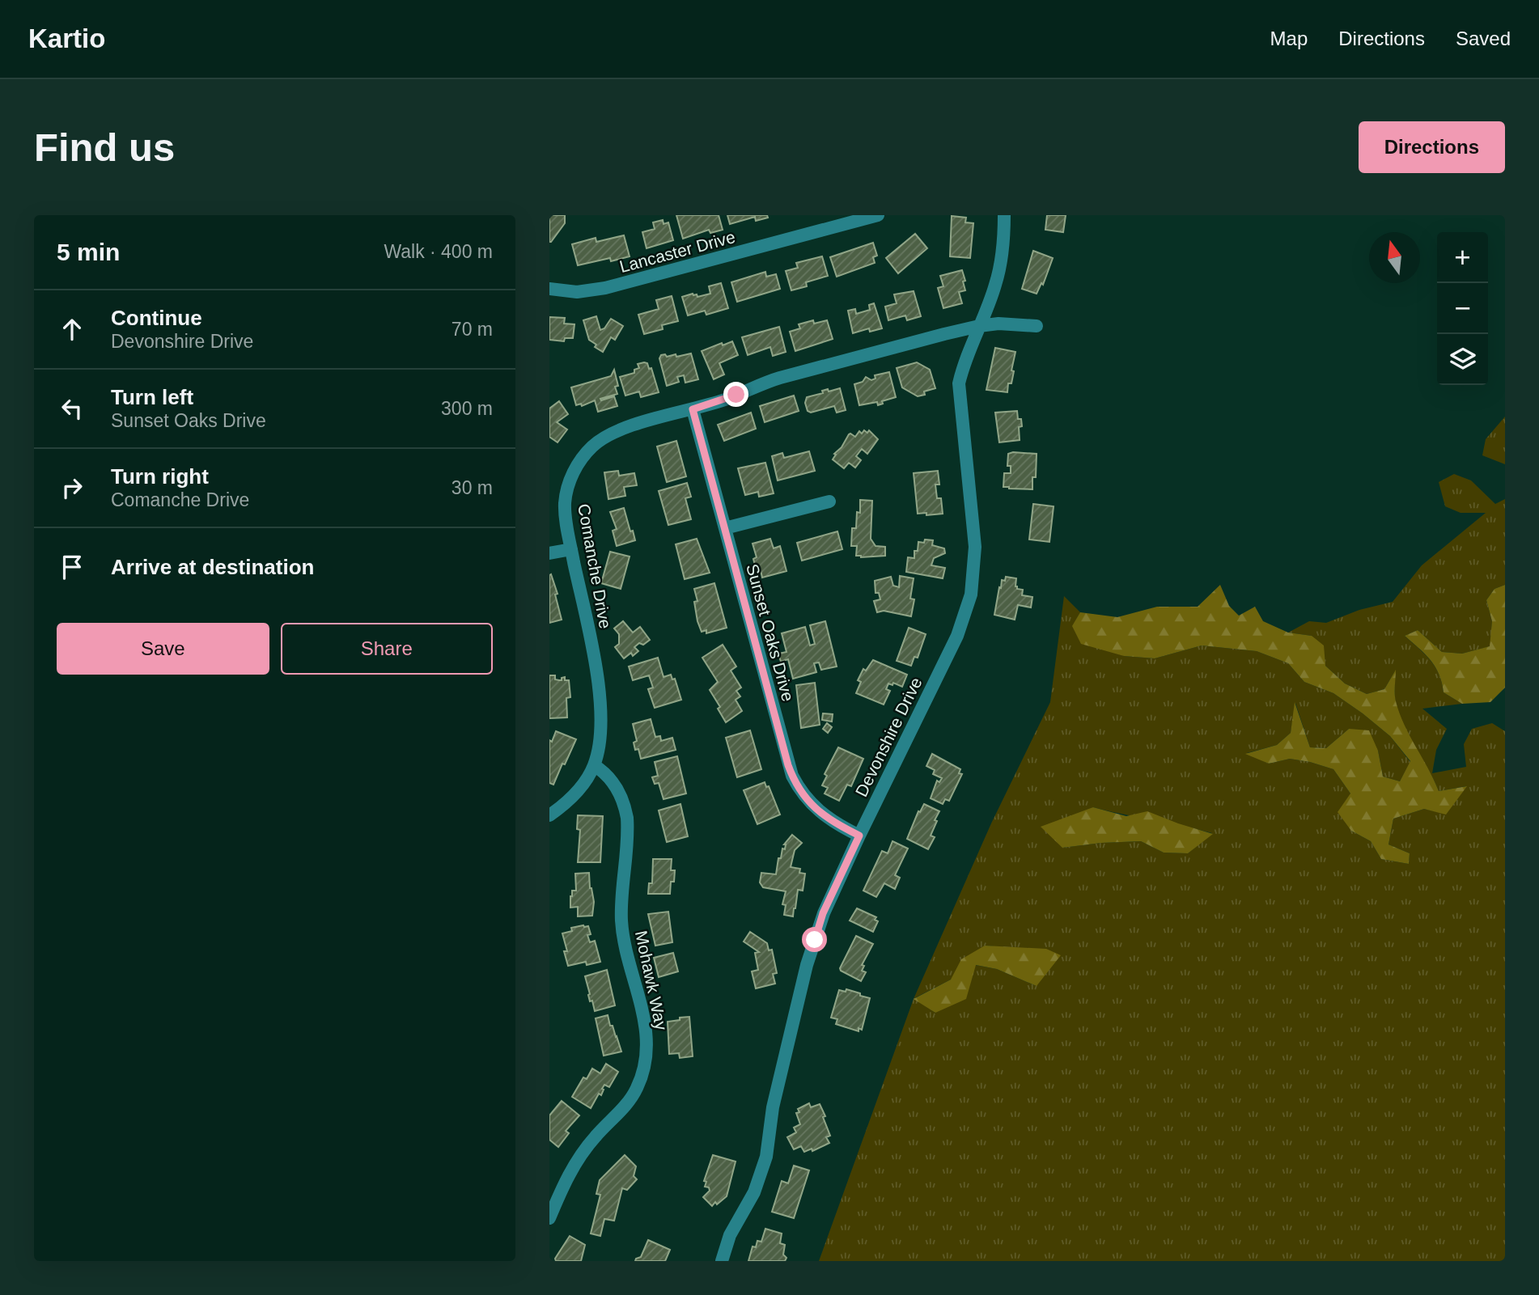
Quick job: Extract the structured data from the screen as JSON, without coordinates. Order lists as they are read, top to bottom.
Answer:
{
  "streets": {
    "street": [
      "Lancaster Drive",
      "Comanche Drive",
      "Sunset Oaks Drive",
      "Devonshire Drive",
      "Mohawk Way"
    ]
  },
  "crossings": [
    ["Comanche Drive", "Sunset Oaks Drive"],
    ["Comanche Drive", "Devonshire Drive"],
    ["Comanche Drive", "Mohawk Way"],
    ["Sunset Oaks Drive", "Devonshire Drive"]
  ],
  "north": "top",
  "page": {
    "header": "Kartio",
    "nav": ["Map", "Directions", "Saved"],
    "buttons": [
      "Directions",
      ["Save", "Share"]
    ],
    "title": "Find us",
    "heading": ["5 min", "Walk · 400 m"],
    "map_buttons": ["+", "−"],
    "list": [
      ["Continue", "Devonshire Drive", "70 m"],
      ["Turn left", "Sunset Oaks Drive", "300 m"],
      ["Turn right", "Comanche Drive", "30 m"],
      "Arrive at destination"
    ]
  }
}
